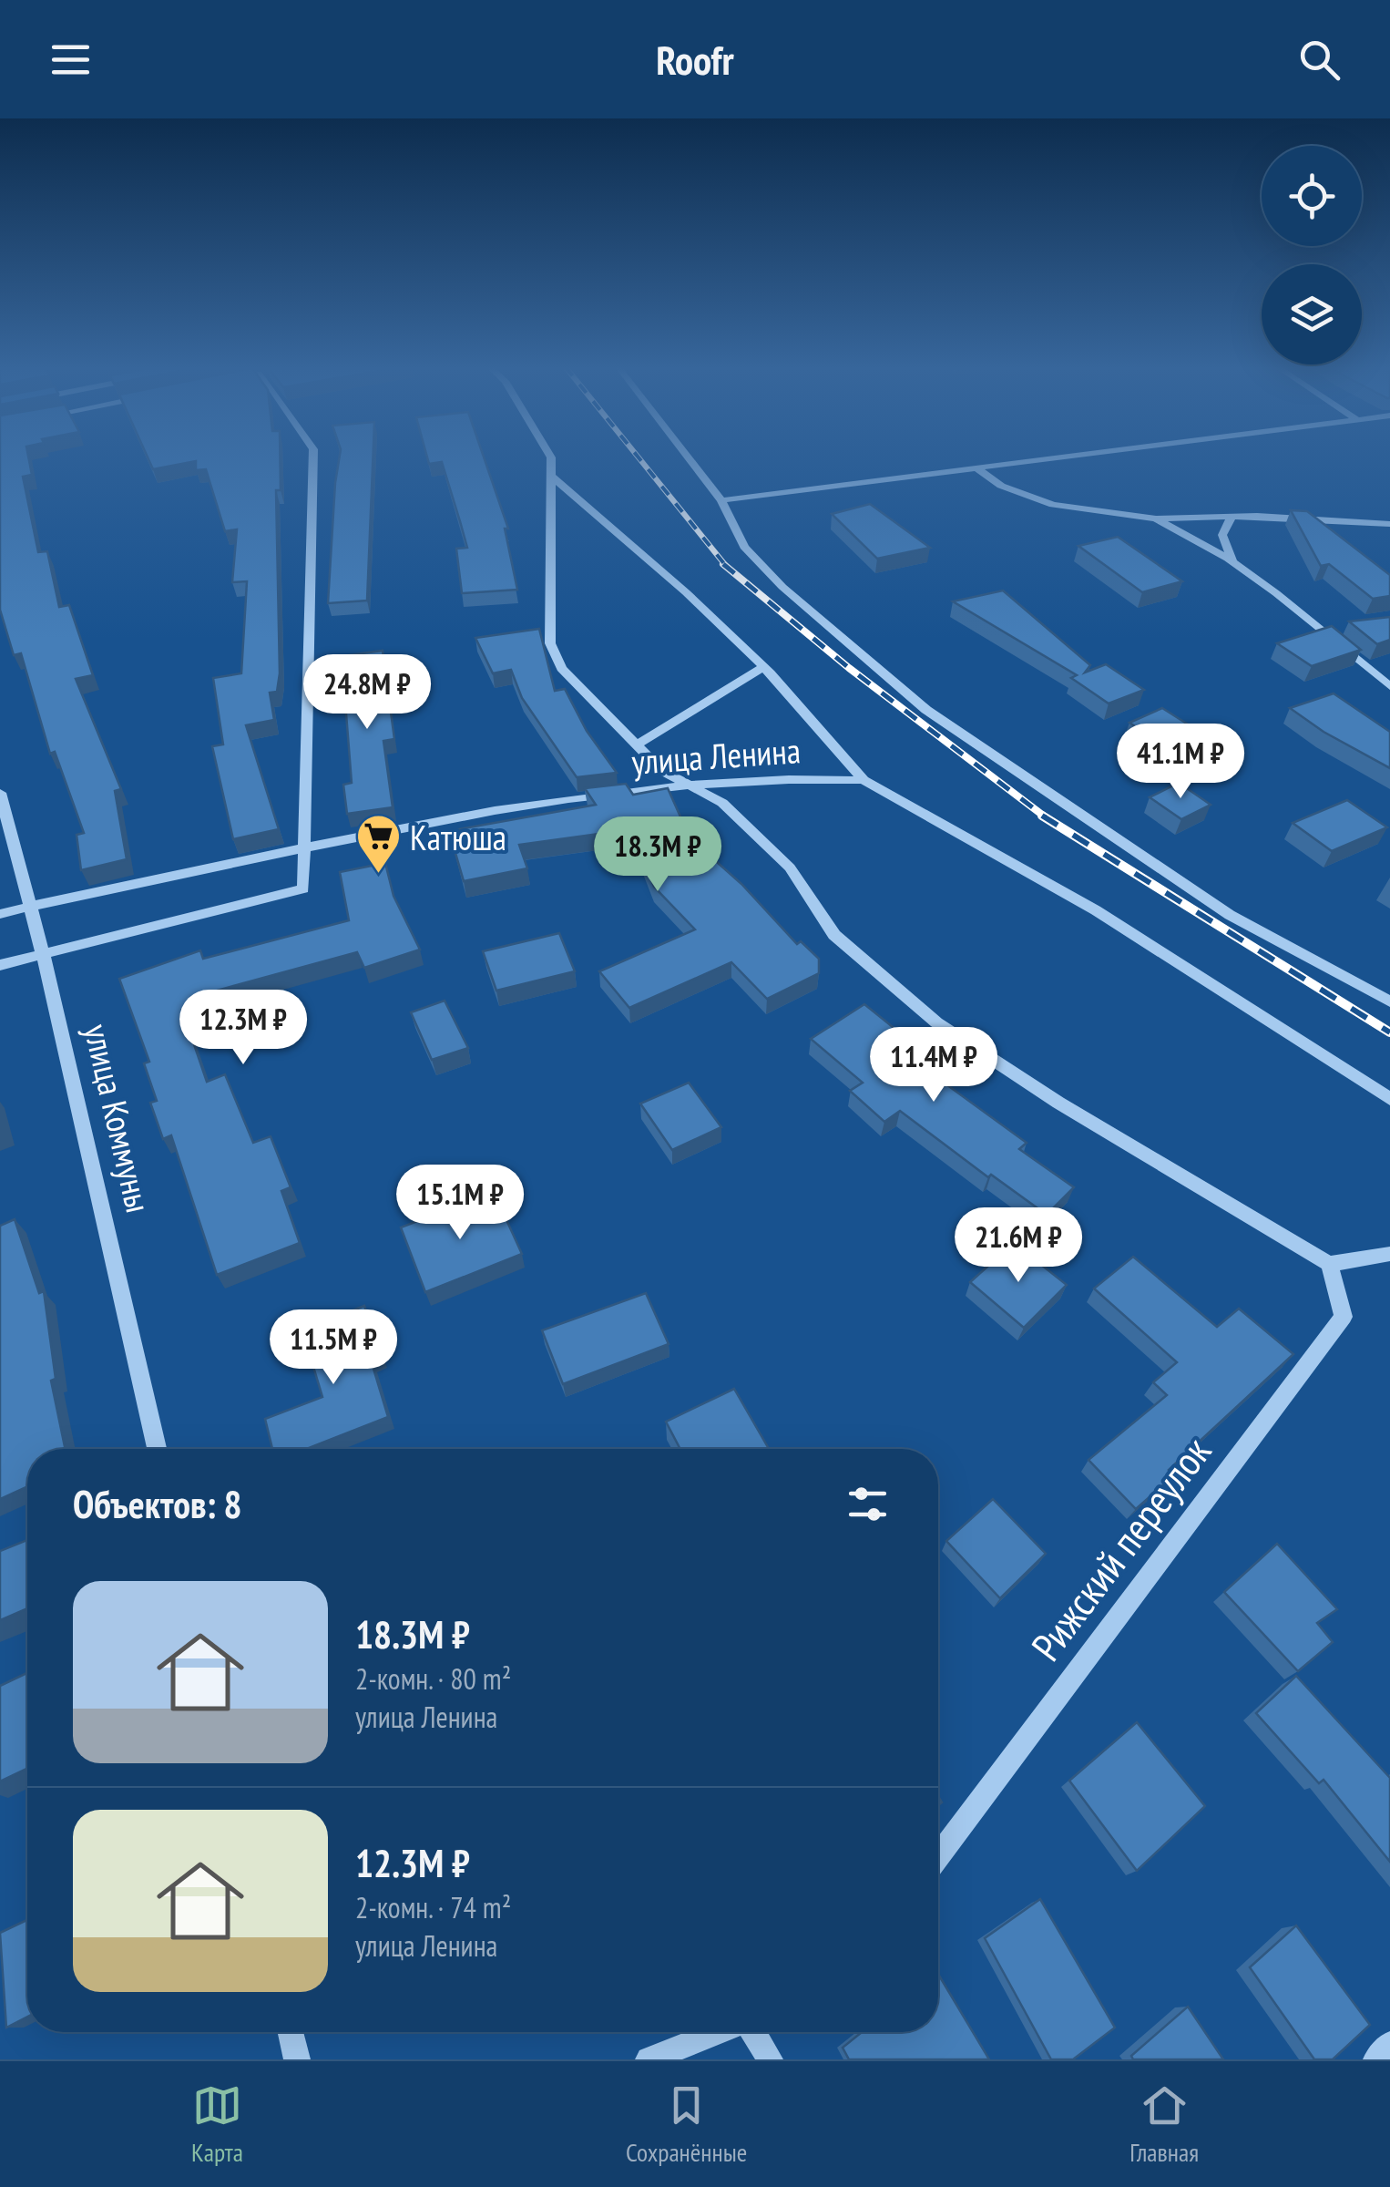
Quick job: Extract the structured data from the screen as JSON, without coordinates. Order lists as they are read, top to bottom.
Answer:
{
  "streets": {
    "street": ["улица Ленина", "улица Коммуны", "Рижский переулок"]
  },
  "crossings": [
    ["улица Ленина", "улица Коммуны"]
  ],
  "places": {
    "supermarket": ["Катюша"]
  },
  "page": {
    "header": "Roofr",
    "price": [
      "24.8M ₽",
      "41.1M ₽",
      "18.3M ₽",
      "12.3M ₽",
      "11.4M ₽",
      "15.1M ₽",
      "21.6M ₽",
      "11.5M ₽"
    ],
    "heading": "Объектов: 8",
    "list": [
      {
        "name": "18.3M ₽",
        "note": "2-комн. · 80 m² · улица Ленина"
      },
      {
        "name": "12.3M ₽",
        "note": "2-комн. · 74 m² · улица Ленина"
      }
    ],
    "tabs": ["Карта", "Сохранённые", "Главная"]
  }
}
